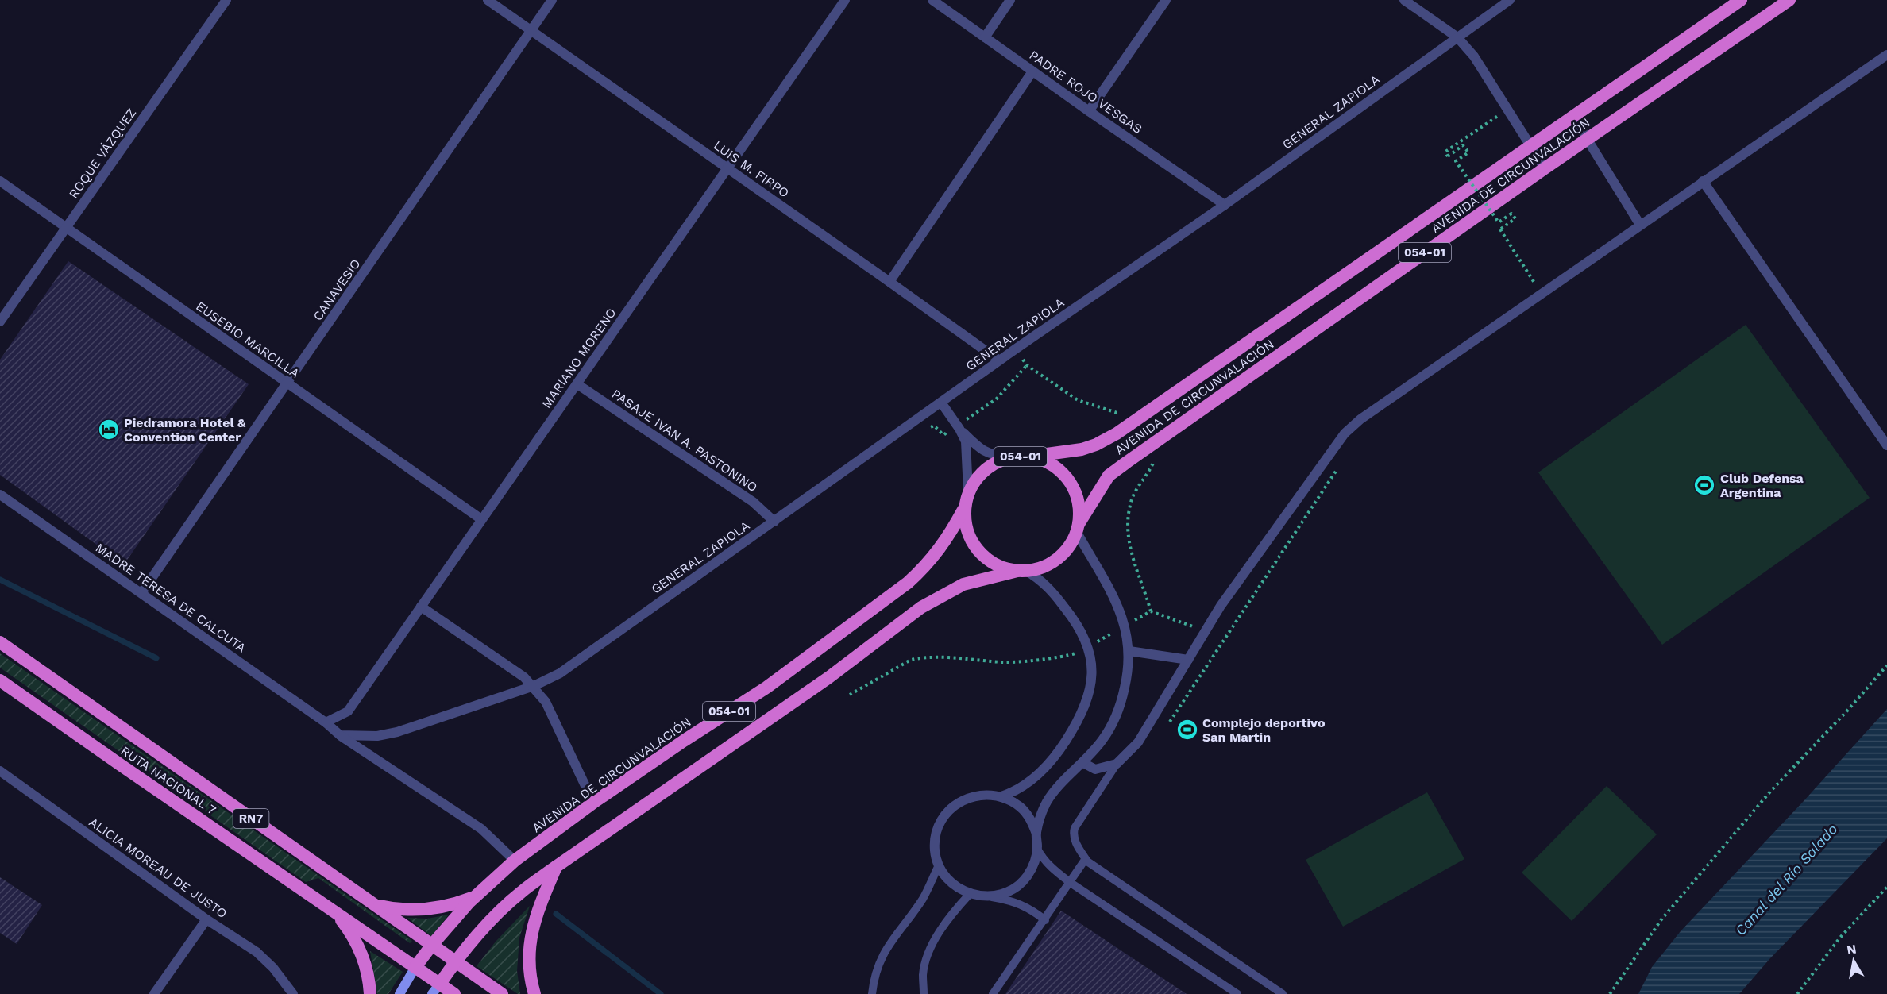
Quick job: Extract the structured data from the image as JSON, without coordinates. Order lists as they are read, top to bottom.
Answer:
{
  "streets": {
    "highway": [
      "AVENIDA DE CIRCUNVALACIÓN",
      "054-01",
      "RUTA NACIONAL 7",
      "RN7"
    ],
    "street": [
      "PADRE ROJO VESGAS",
      "GENERAL ZAPIOLA",
      "ROQUE VÁZQUEZ",
      "LUIS M. FIRPO",
      "CANAVESIO",
      "EUSEBIO MARCILLA",
      "MARIANO MORENO",
      "PASAJE IVAN A. PASTONINO",
      "MADRE TERESA DE CALCUTA",
      "ALICIA MOREAU DE JUSTO"
    ]
  },
  "crossings": [
    ["PADRE ROJO VESGAS", "GENERAL ZAPIOLA"],
    ["GENERAL ZAPIOLA", "LUIS M. FIRPO"],
    ["GENERAL ZAPIOLA", "PASAJE IVAN A. PASTONINO"],
    ["GENERAL ZAPIOLA", "MADRE TERESA DE CALCUTA"],
    ["ROQUE VÁZQUEZ", "EUSEBIO MARCILLA"],
    ["LUIS M. FIRPO", "CANAVESIO"],
    ["LUIS M. FIRPO", "MARIANO MORENO"],
    ["AVENIDA DE CIRCUNVALACIÓN", "054-01"],
    ["AVENIDA DE CIRCUNVALACIÓN", "MADRE TERESA DE CALCUTA"],
    ["AVENIDA DE CIRCUNVALACIÓN", "RUTA NACIONAL 7"],
    ["AVENIDA DE CIRCUNVALACIÓN", "RN7"],
    ["054-01", "RUTA NACIONAL 7"],
    ["CANAVESIO", "EUSEBIO MARCILLA"],
    ["CANAVESIO", "MADRE TERESA DE CALCUTA"],
    ["EUSEBIO MARCILLA", "MARIANO MORENO"],
    ["MARIANO MORENO", "PASAJE IVAN A. PASTONINO"],
    ["MARIANO MORENO", "MADRE TERESA DE CALCUTA"],
    ["RUTA NACIONAL 7", "RN7"]
  ],
  "water": ["Canal del Río Salado"],
  "places": {
    "hotel": ["Piedramora Hotel & Convention Center"],
    "sports": ["Club Defensa Argentina", "Complejo deportivo San Martin"]
  },
  "north": "top"
}
